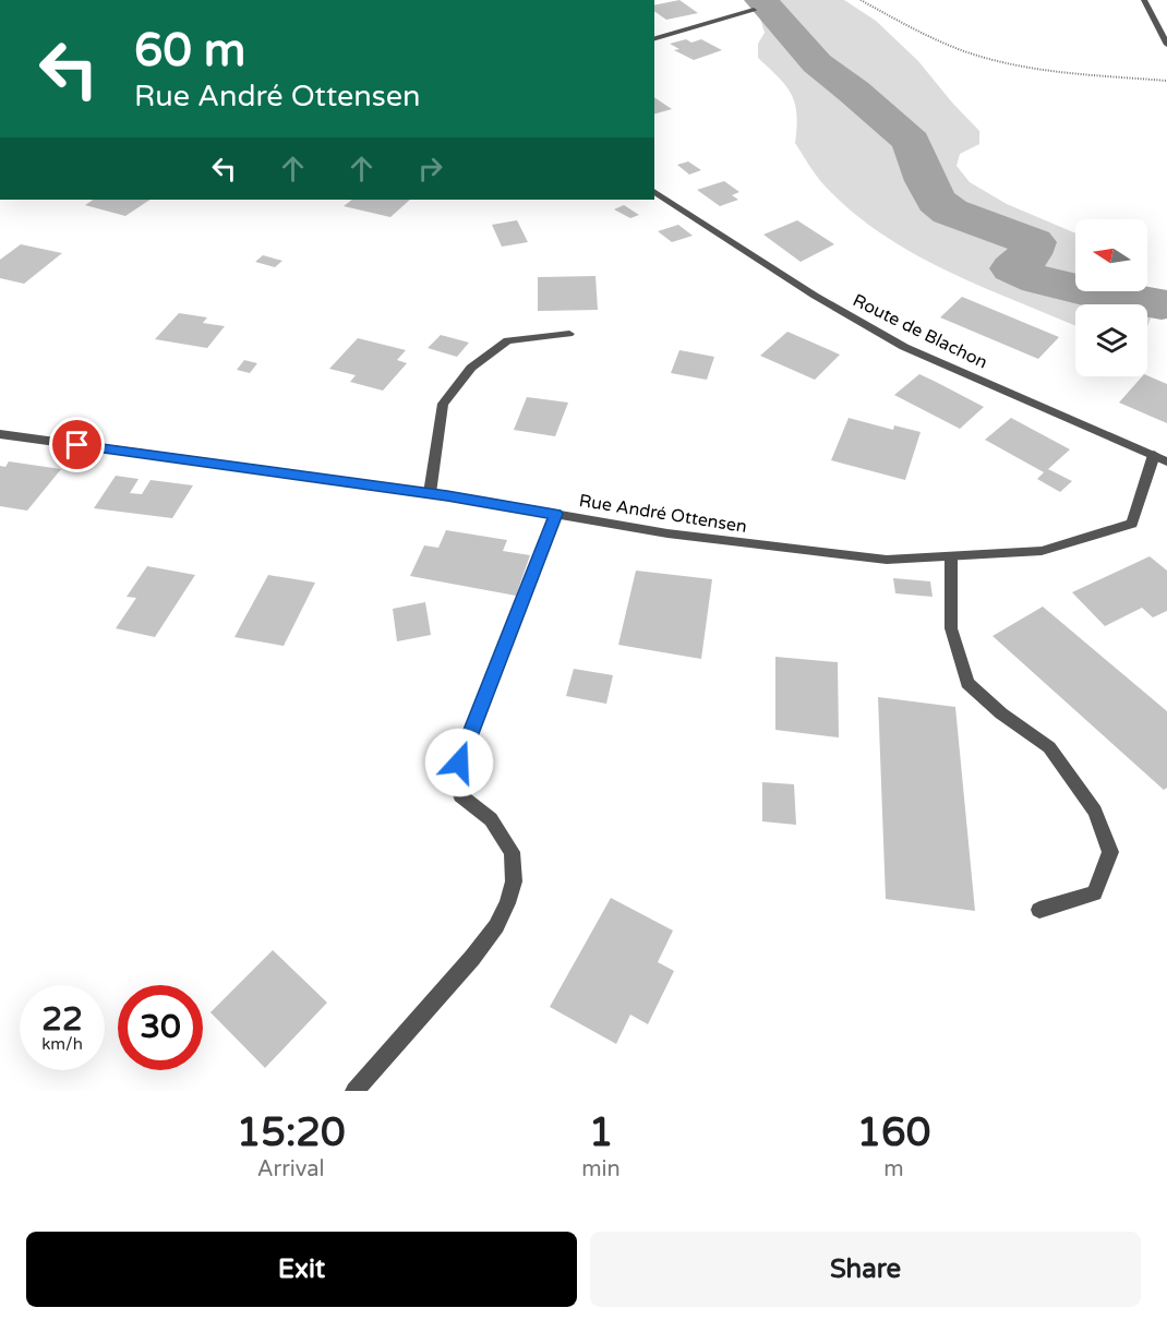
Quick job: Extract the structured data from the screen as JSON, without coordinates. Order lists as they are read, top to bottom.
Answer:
{
  "streets": {
    "street": ["Route de Blachon", "Rue André Ottensen"]
  },
  "crossings": [
    ["Route de Blachon", "Rue André Ottensen"]
  ],
  "north": "left",
  "page": {
    "turn": ["60 m", "Rue André Ottensen"],
    "speed": "22 km/h",
    "limit": "30",
    "eta": [
      "15:20",
      "Arrival",
      "1",
      "min",
      "160",
      "m"
    ],
    "buttons": ["Exit", "Share"]
  }
}
